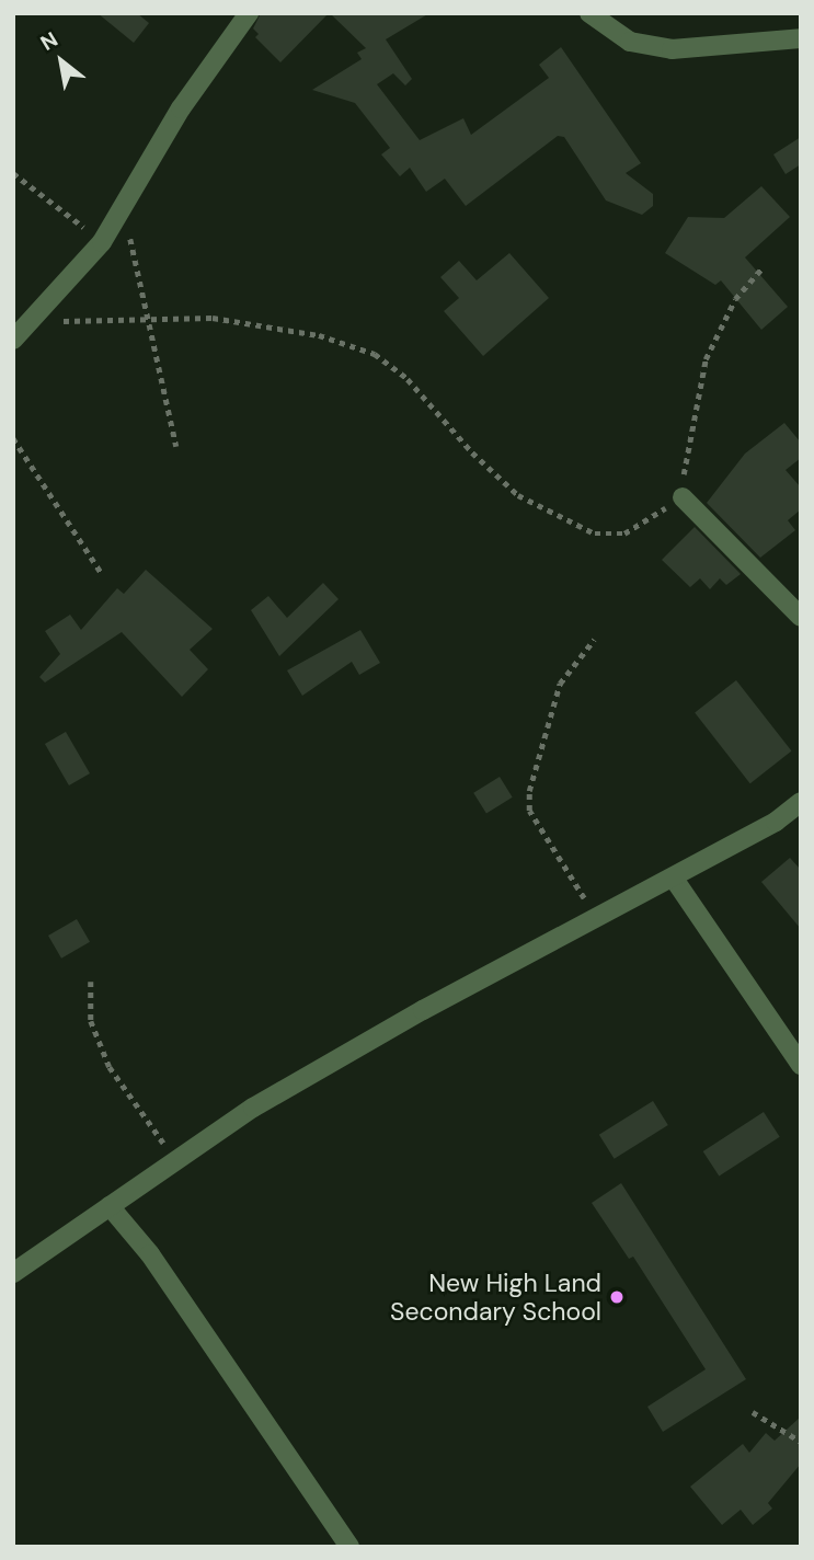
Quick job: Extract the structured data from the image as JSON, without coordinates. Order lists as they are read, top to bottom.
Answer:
{
  "places": ["New High Land Secondary School"],
  "north": "top left"
}
